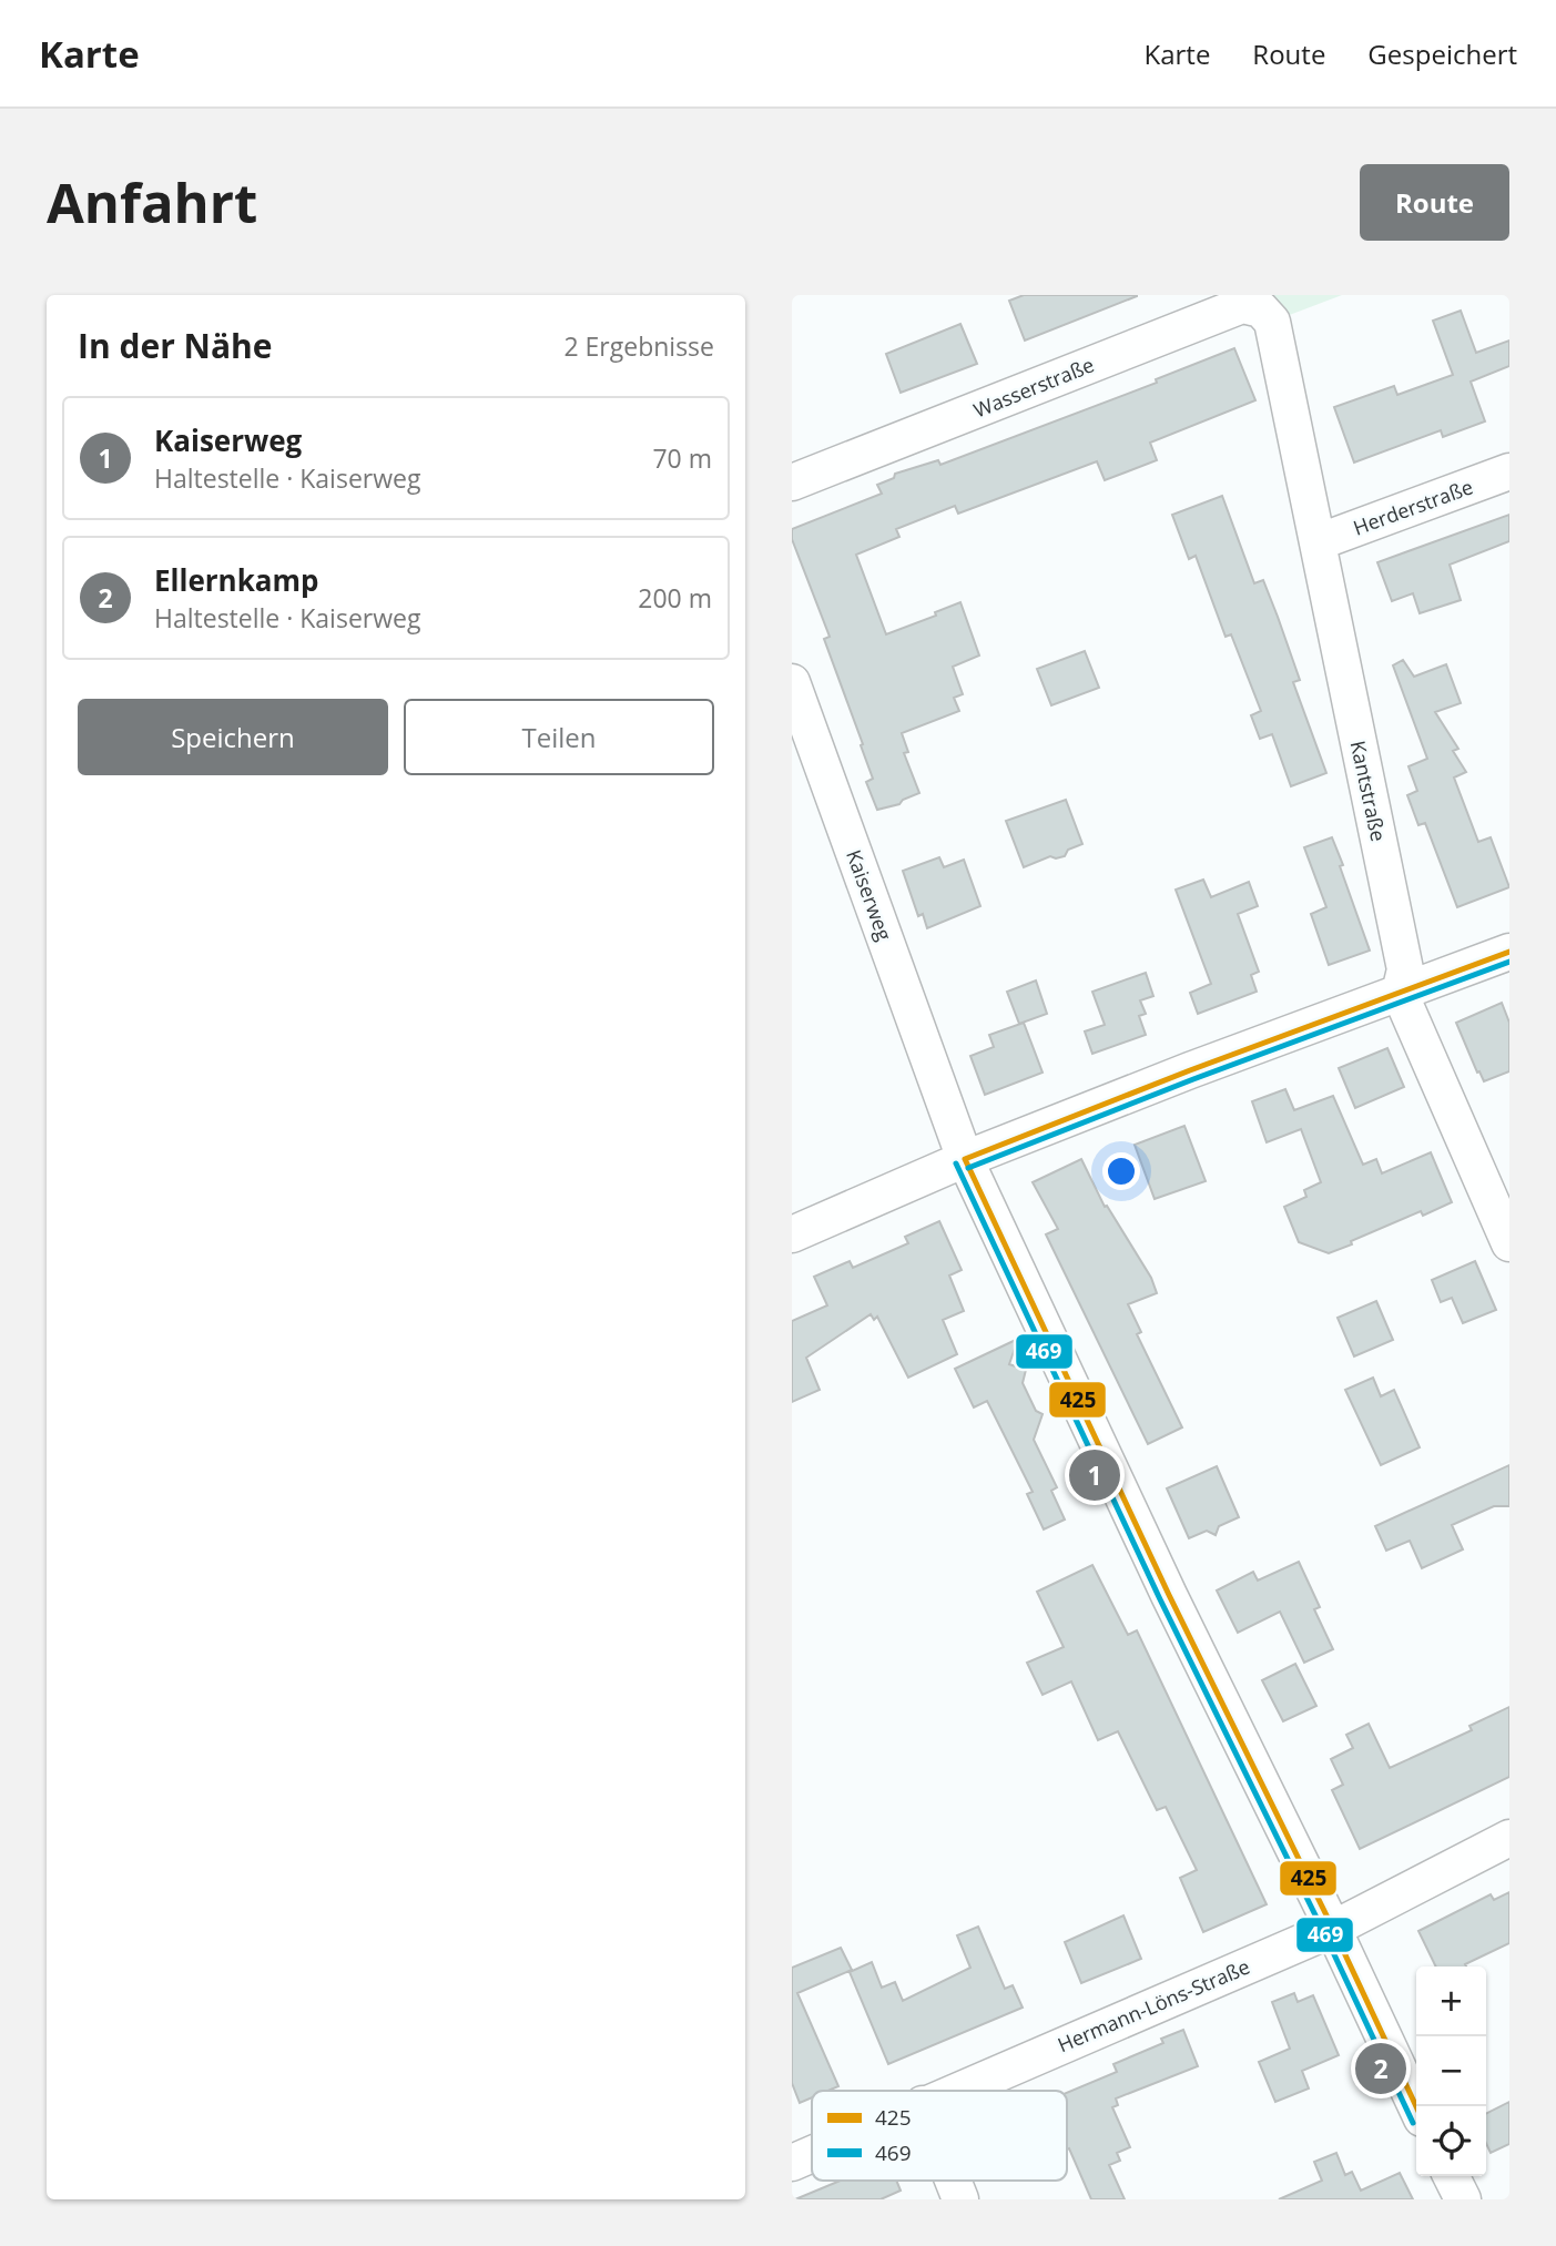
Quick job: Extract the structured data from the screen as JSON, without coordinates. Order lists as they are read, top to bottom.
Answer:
{
  "streets": {
    "street": [
      "Wasserstraße",
      "Herderstraße",
      "Kantstraße",
      "Kaiserweg",
      "Hermann-Löns-Straße"
    ]
  },
  "crossings": [
    ["Wasserstraße", "Kantstraße"],
    ["Herderstraße", "Kantstraße"],
    ["Kaiserweg", "Hermann-Löns-Straße"]
  ],
  "lines": ["transit line 425", "transit line 469"],
  "legend": ["425", "469"],
  "page": {
    "header": "Karte",
    "nav": ["Karte", "Route", "Gespeichert"],
    "buttons": [
      "Route",
      ["Speichern", "Teilen"]
    ],
    "title": "Anfahrt",
    "heading": ["In der Nähe", "2 Ergebnisse"],
    "list": [
      {
        "mark": "1",
        "name": "Kaiserweg",
        "note": "Haltestelle · Kaiserweg",
        "value": "70 m"
      },
      {
        "mark": "2",
        "name": "Ellernkamp",
        "note": "Haltestelle · Kaiserweg",
        "value": "200 m"
      }
    ],
    "pins": ["1", "2"],
    "map_buttons": ["+", "−"]
  }
}
